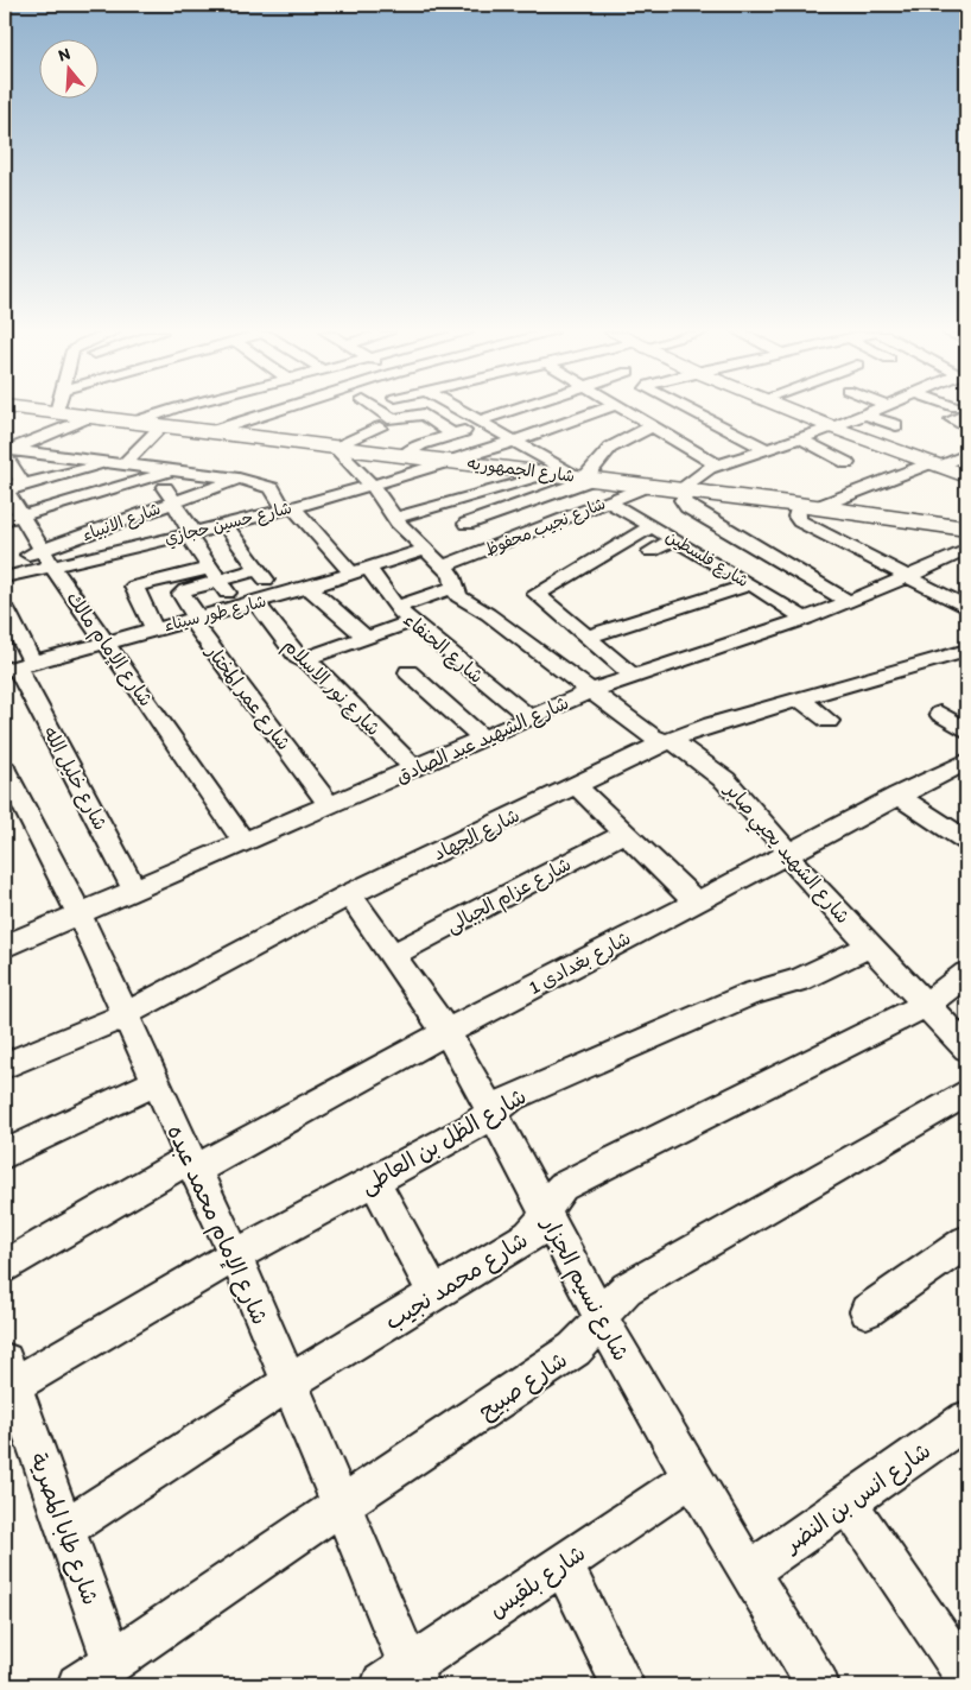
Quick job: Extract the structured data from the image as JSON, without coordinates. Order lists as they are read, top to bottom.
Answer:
{
  "streets": {
    "main road": ["شارع الجمهوريه"],
    "street": [
      "شارع الانبياء",
      "شارع حسين حجازي",
      "شارع نجيب محفوظ",
      "شارع فلسطين",
      "شارع طور سيناء",
      "شارع الحنفاء",
      "شارع الإمام مالك",
      "شارع نور الاسلام",
      "شارع عمر المختار",
      "شارع الشهيد عبد الصادق",
      "شارع خليل الله",
      "شارع الجهاد",
      "شارع الشهيد يحيي صابر",
      "شارع عزام الجبالى",
      "شارع بغدادى 1",
      "شارع الظل بن العاطى",
      "شارع الإمام محمد عبده",
      "شارع محمد نجيب",
      "شارع نسيم الجزار",
      "شارع صبيح",
      "شارع انس بن النضر",
      "شارع طابا المصرية",
      "شارع بلقيس"
    ]
  },
  "crossings": [
    ["شارع الجمهوريه", "شارع حسين حجازي"],
    ["شارع الجمهوريه", "شارع نجيب محفوظ"],
    ["شارع الجمهوريه", "شارع الشهيد يحيي صابر"],
    ["شارع الانبياء", "شارع حسين حجازي"],
    ["شارع الانبياء", "شارع الحنفاء"],
    ["شارع الانبياء", "شارع الإمام مالك"],
    ["شارع الانبياء", "شارع نور الاسلام"],
    ["شارع حسين حجازي", "شارع الحنفاء"],
    ["شارع حسين حجازي", "شارع الإمام مالك"],
    ["شارع حسين حجازي", "شارع نور الاسلام"],
    ["شارع حسين حجازي", "شارع الشهيد يحيي صابر"],
    ["شارع نجيب محفوظ", "شارع فلسطين"],
    ["شارع نجيب محفوظ", "شارع الشهيد يحيي صابر"],
    ["شارع فلسطين", "شارع الشهيد عبد الصادق"],
    ["شارع طور سيناء", "شارع الحنفاء"],
    ["شارع طور سيناء", "شارع الإمام مالك"],
    ["شارع طور سيناء", "شارع نور الاسلام"],
    ["شارع طور سيناء", "شارع عمر المختار"],
    ["شارع طور سيناء", "شارع خليل الله"],
    ["شارع طور سيناء", "شارع الشهيد يحيي صابر"],
    ["شارع الحنفاء", "شارع الإمام مالك"],
    ["شارع الحنفاء", "شارع نور الاسلام"],
    ["شارع الحنفاء", "شارع الشهيد عبد الصادق"],
    ["شارع الإمام مالك", "شارع الشهيد عبد الصادق"],
    ["شارع نور الاسلام", "شارع عمر المختار"],
    ["شارع نور الاسلام", "شارع الشهيد عبد الصادق"],
    ["شارع عمر المختار", "شارع الشهيد عبد الصادق"],
    ["شارع الشهيد عبد الصادق", "شارع خليل الله"],
    ["شارع الشهيد عبد الصادق", "شارع الشهيد يحيي صابر"],
    ["شارع الشهيد عبد الصادق", "شارع الإمام محمد عبده"],
    ["شارع الجهاد", "شارع الشهيد يحيي صابر"],
    ["شارع الجهاد", "شارع الإمام محمد عبده"],
    ["شارع الجهاد", "شارع نسيم الجزار"],
    ["شارع الشهيد يحيي صابر", "شارع بغدادى 1"],
    ["شارع الشهيد يحيي صابر", "شارع الظل بن العاطى"],
    ["شارع الشهيد يحيي صابر", "شارع محمد نجيب"],
    ["شارع عزام الجبالى", "شارع نسيم الجزار"],
    ["شارع بغدادى 1", "شارع الإمام محمد عبده"],
    ["شارع بغدادى 1", "شارع نسيم الجزار"],
    ["شارع الظل بن العاطى", "شارع الإمام محمد عبده"],
    ["شارع الظل بن العاطى", "شارع نسيم الجزار"],
    ["شارع الظل بن العاطى", "شارع طابا المصرية"],
    ["شارع الإمام محمد عبده", "شارع محمد نجيب"],
    ["شارع الإمام محمد عبده", "شارع صبيح"],
    ["شارع الإمام محمد عبده", "شارع بلقيس"],
    ["شارع محمد نجيب", "شارع نسيم الجزار"],
    ["شارع محمد نجيب", "شارع طابا المصرية"],
    ["شارع نسيم الجزار", "شارع صبيح"],
    ["شارع نسيم الجزار", "شارع انس بن النضر"],
    ["شارع نسيم الجزار", "شارع بلقيس"],
    ["شارع صبيح", "شارع طابا المصرية"]
  ],
  "north": "top"
}
